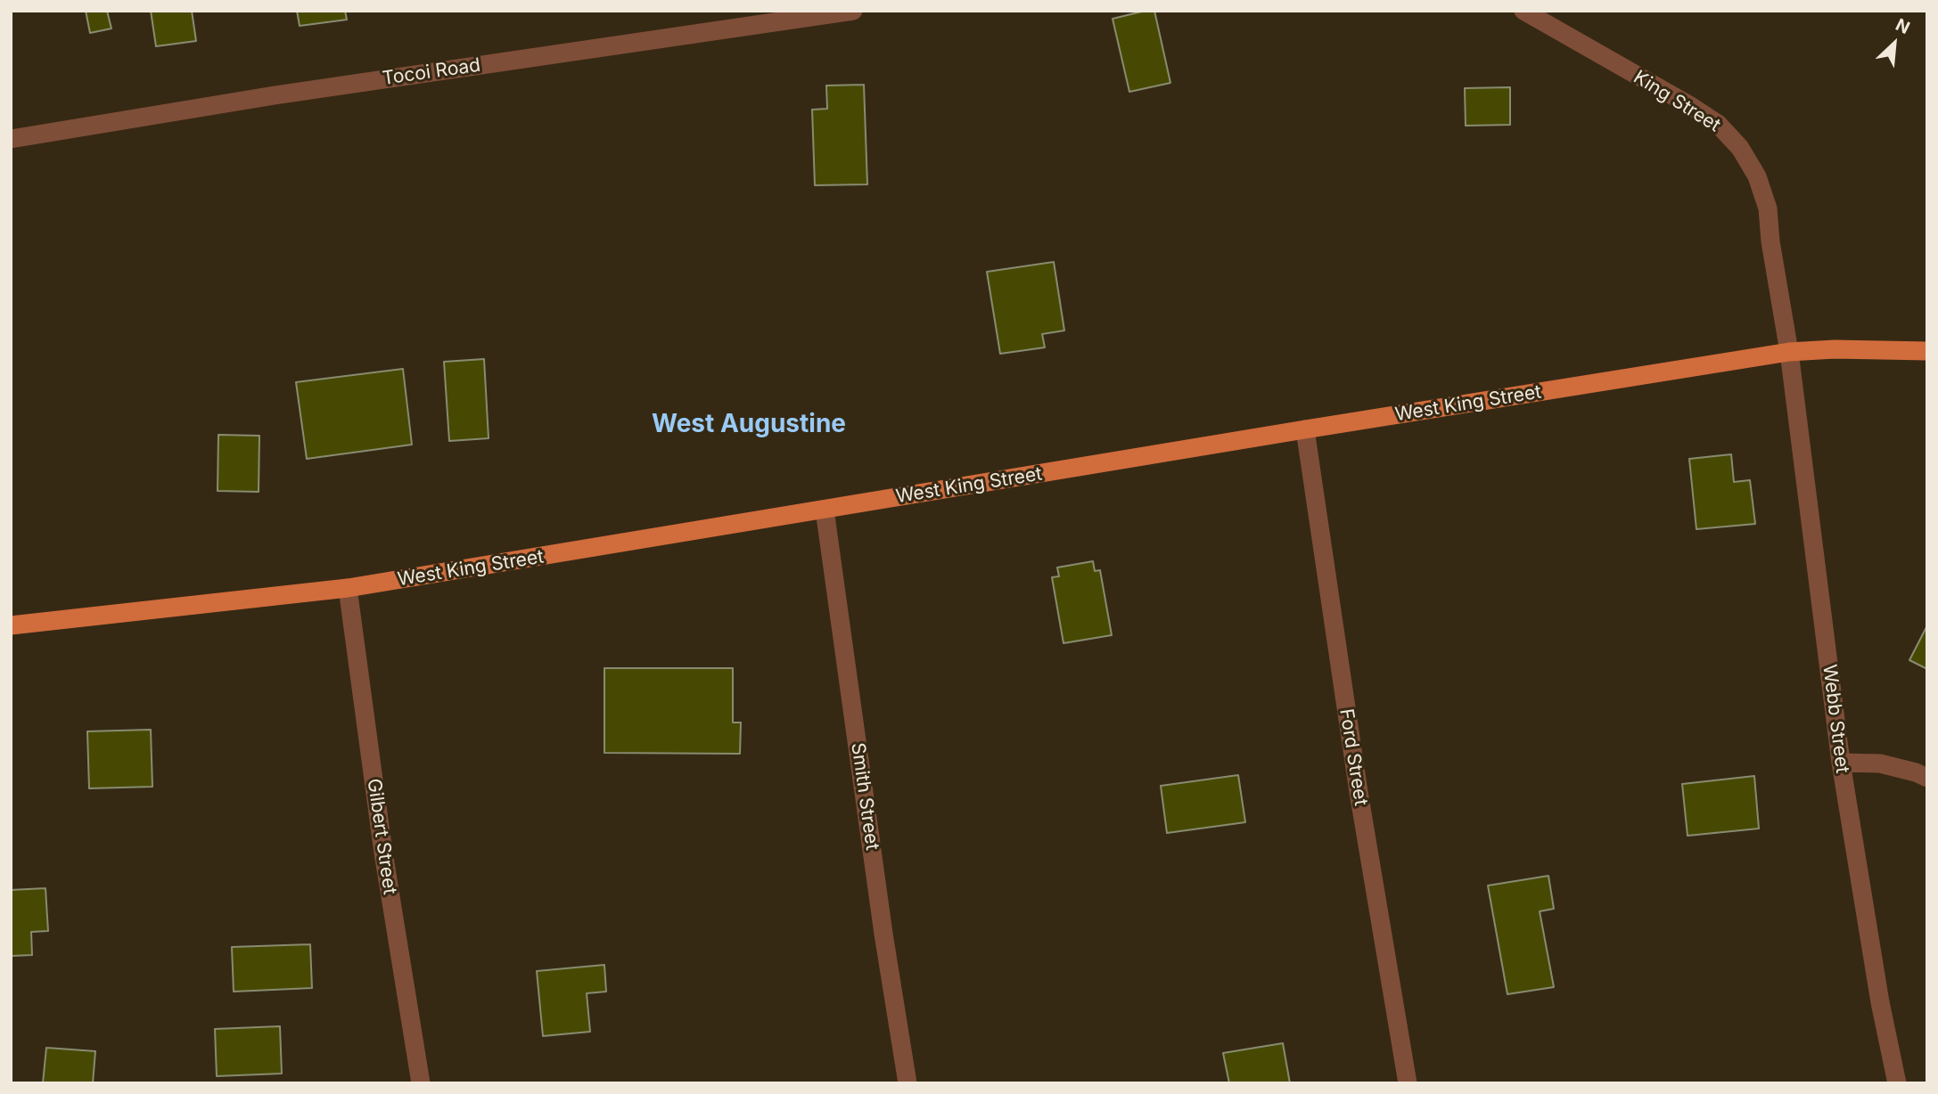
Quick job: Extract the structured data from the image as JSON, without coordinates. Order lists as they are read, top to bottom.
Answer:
{
  "streets": {
    "main road": ["West King Street"],
    "street": [
      "Tocoi Road",
      "King Street",
      "Webb Street",
      "Ford Street",
      "Smith Street",
      "Gilbert Street"
    ]
  },
  "crossings": [
    ["King Street", "West King Street"],
    ["King Street", "Webb Street"],
    ["West King Street", "Webb Street"],
    ["West King Street", "Ford Street"],
    ["West King Street", "Smith Street"],
    ["West King Street", "Gilbert Street"]
  ],
  "districts": ["West Augustine"],
  "north": "top right"
}
